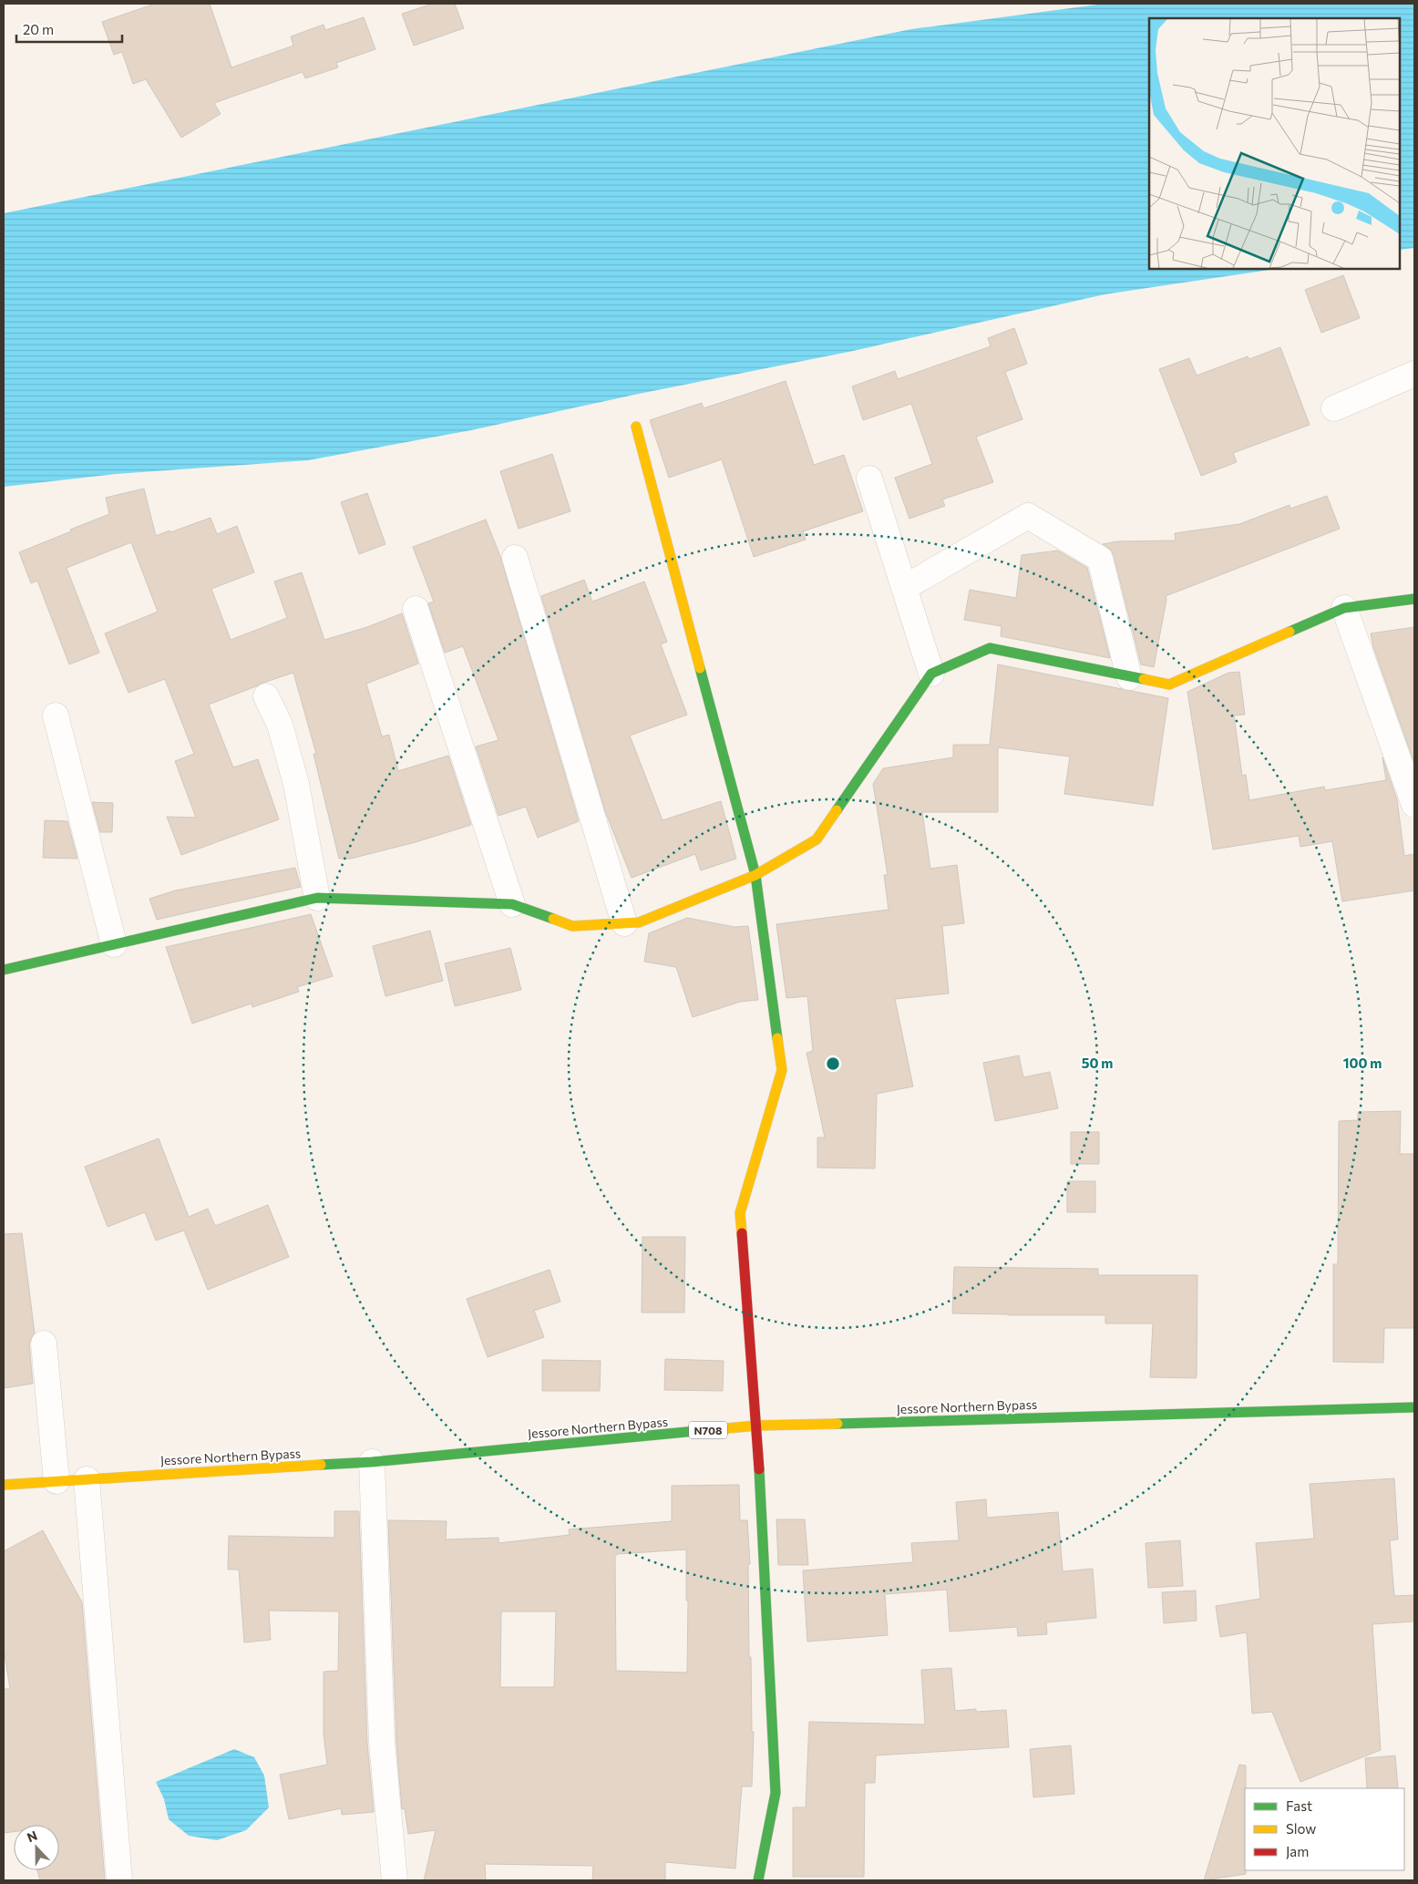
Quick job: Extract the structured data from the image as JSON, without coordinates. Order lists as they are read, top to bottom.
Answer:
{
  "streets": {
    "main road": ["Jessore Northern Bypass", "N708"]
  },
  "legend": ["Fast", "Slow", "Jam"],
  "scale_bar": "20 m",
  "north": "top",
  "rings": ["50 m", "100 m"]
}
